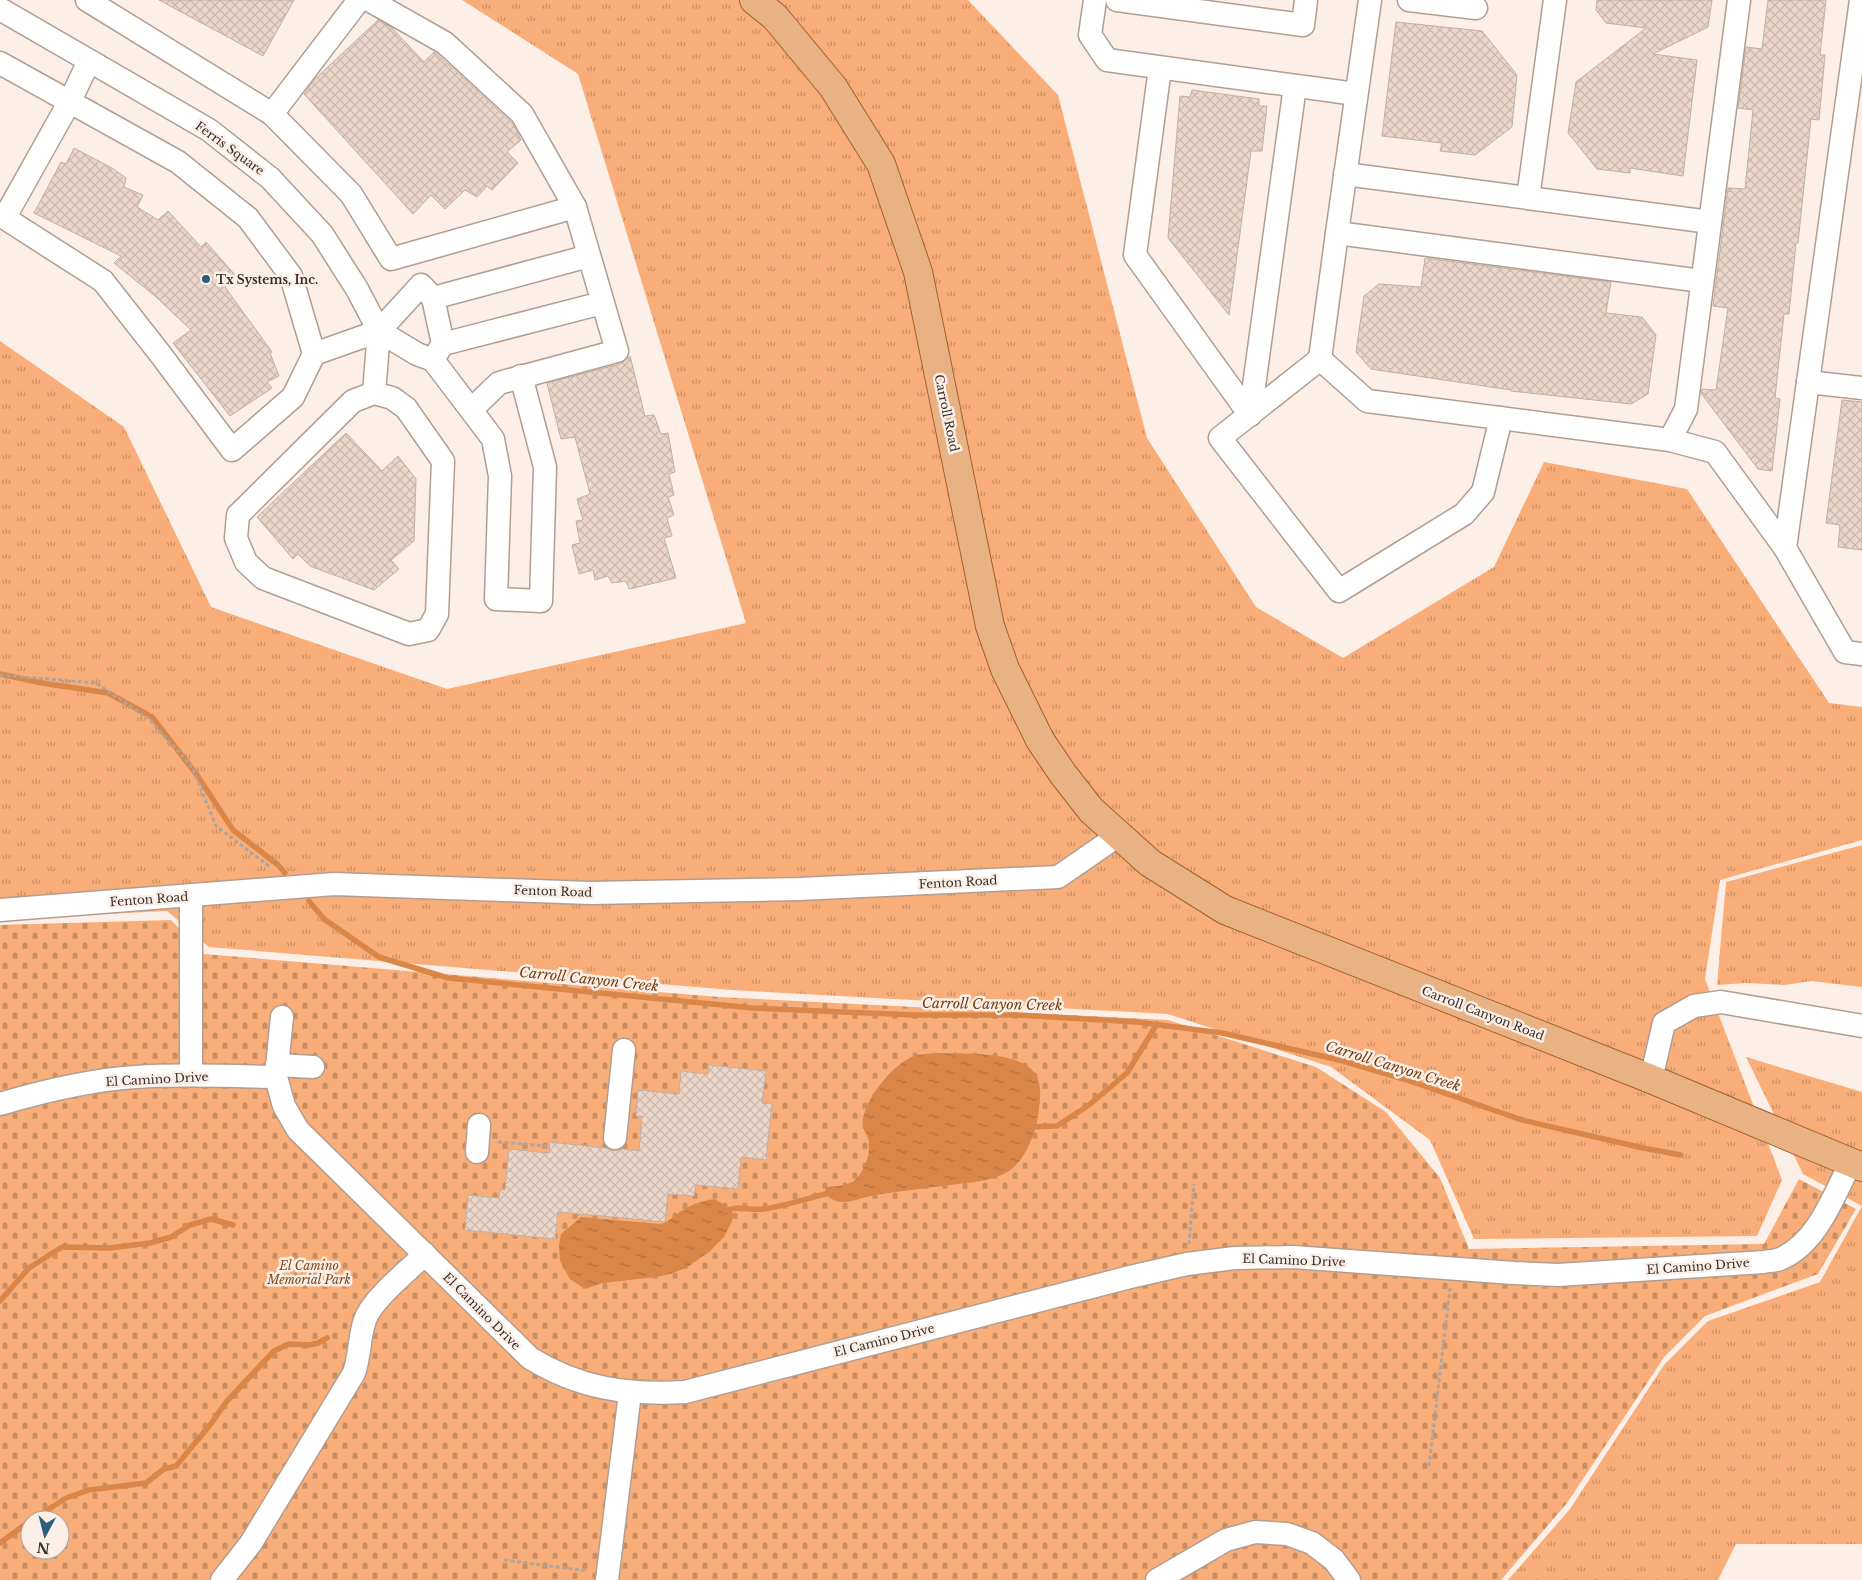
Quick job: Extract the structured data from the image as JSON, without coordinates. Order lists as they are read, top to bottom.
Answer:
{
  "streets": {
    "main road": ["Carroll Road", "Carroll Canyon Road"],
    "street": ["Ferris Square", "Fenton Road", "El Camino Drive"]
  },
  "crossings": [
    ["Carroll Road", "Fenton Road"],
    ["Carroll Road", "Carroll Canyon Road"],
    ["Fenton Road", "Carroll Canyon Road"],
    ["Carroll Canyon Road", "El Camino Drive"]
  ],
  "water": ["Carroll Canyon Creek"],
  "parks": ["El Camino Memorial Park"],
  "places": ["Tx Systems, Inc."],
  "north": "bottom"
}
